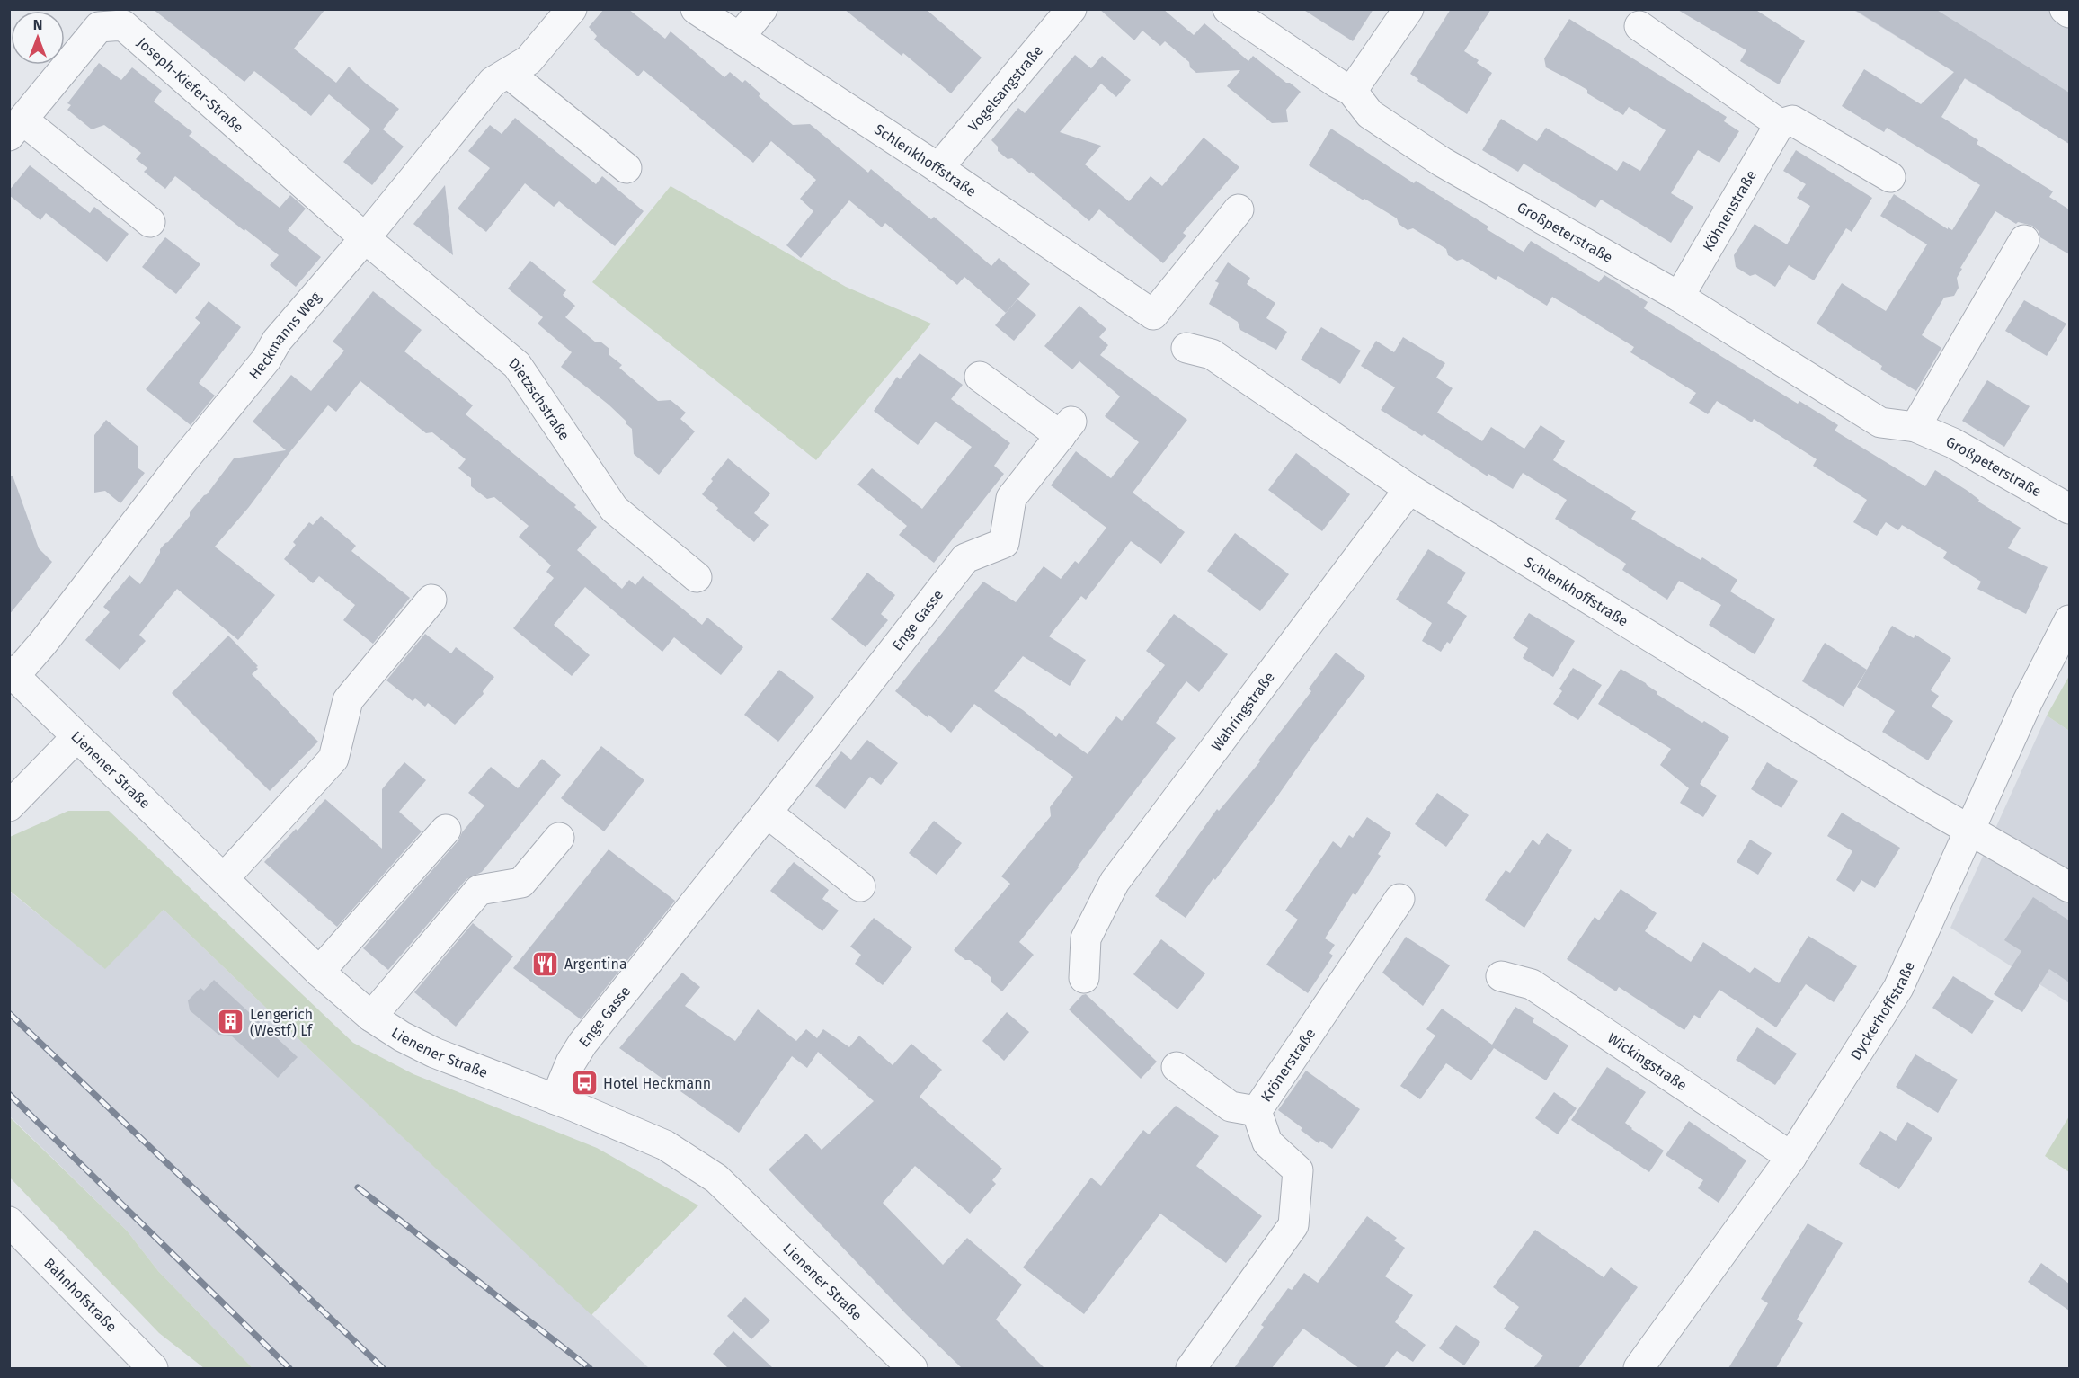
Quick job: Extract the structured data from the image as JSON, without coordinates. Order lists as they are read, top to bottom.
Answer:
{
  "streets": {
    "street": [
      "Joseph-Kiefer-Straße",
      "Vogelsangstraße",
      "Schlenkhoffstraße",
      "Köhnenstraße",
      "Großpeterstraße",
      "Heckmanns Weg",
      "Dietzschstraße",
      "Enge Gasse",
      "Wahringstraße",
      "Lienener Straße",
      "Dyckerhoffstraße",
      "Wickingstraße",
      "Krönerstraße",
      "Bahnhofstraße"
    ]
  },
  "crossings": [
    ["Joseph-Kiefer-Straße", "Heckmanns Weg"],
    ["Joseph-Kiefer-Straße", "Dietzschstraße"],
    ["Vogelsangstraße", "Schlenkhoffstraße"],
    ["Schlenkhoffstraße", "Wahringstraße"],
    ["Schlenkhoffstraße", "Dyckerhoffstraße"],
    ["Köhnenstraße", "Großpeterstraße"],
    ["Heckmanns Weg", "Dietzschstraße"],
    ["Heckmanns Weg", "Lienener Straße"],
    ["Enge Gasse", "Lienener Straße"],
    ["Dyckerhoffstraße", "Wickingstraße"]
  ],
  "places": {
    "restaurant": ["Argentina"],
    "building": ["Lengerich (Westf) Lf"],
    "bus stop": ["Hotel Heckmann"]
  },
  "north": "top"
}
